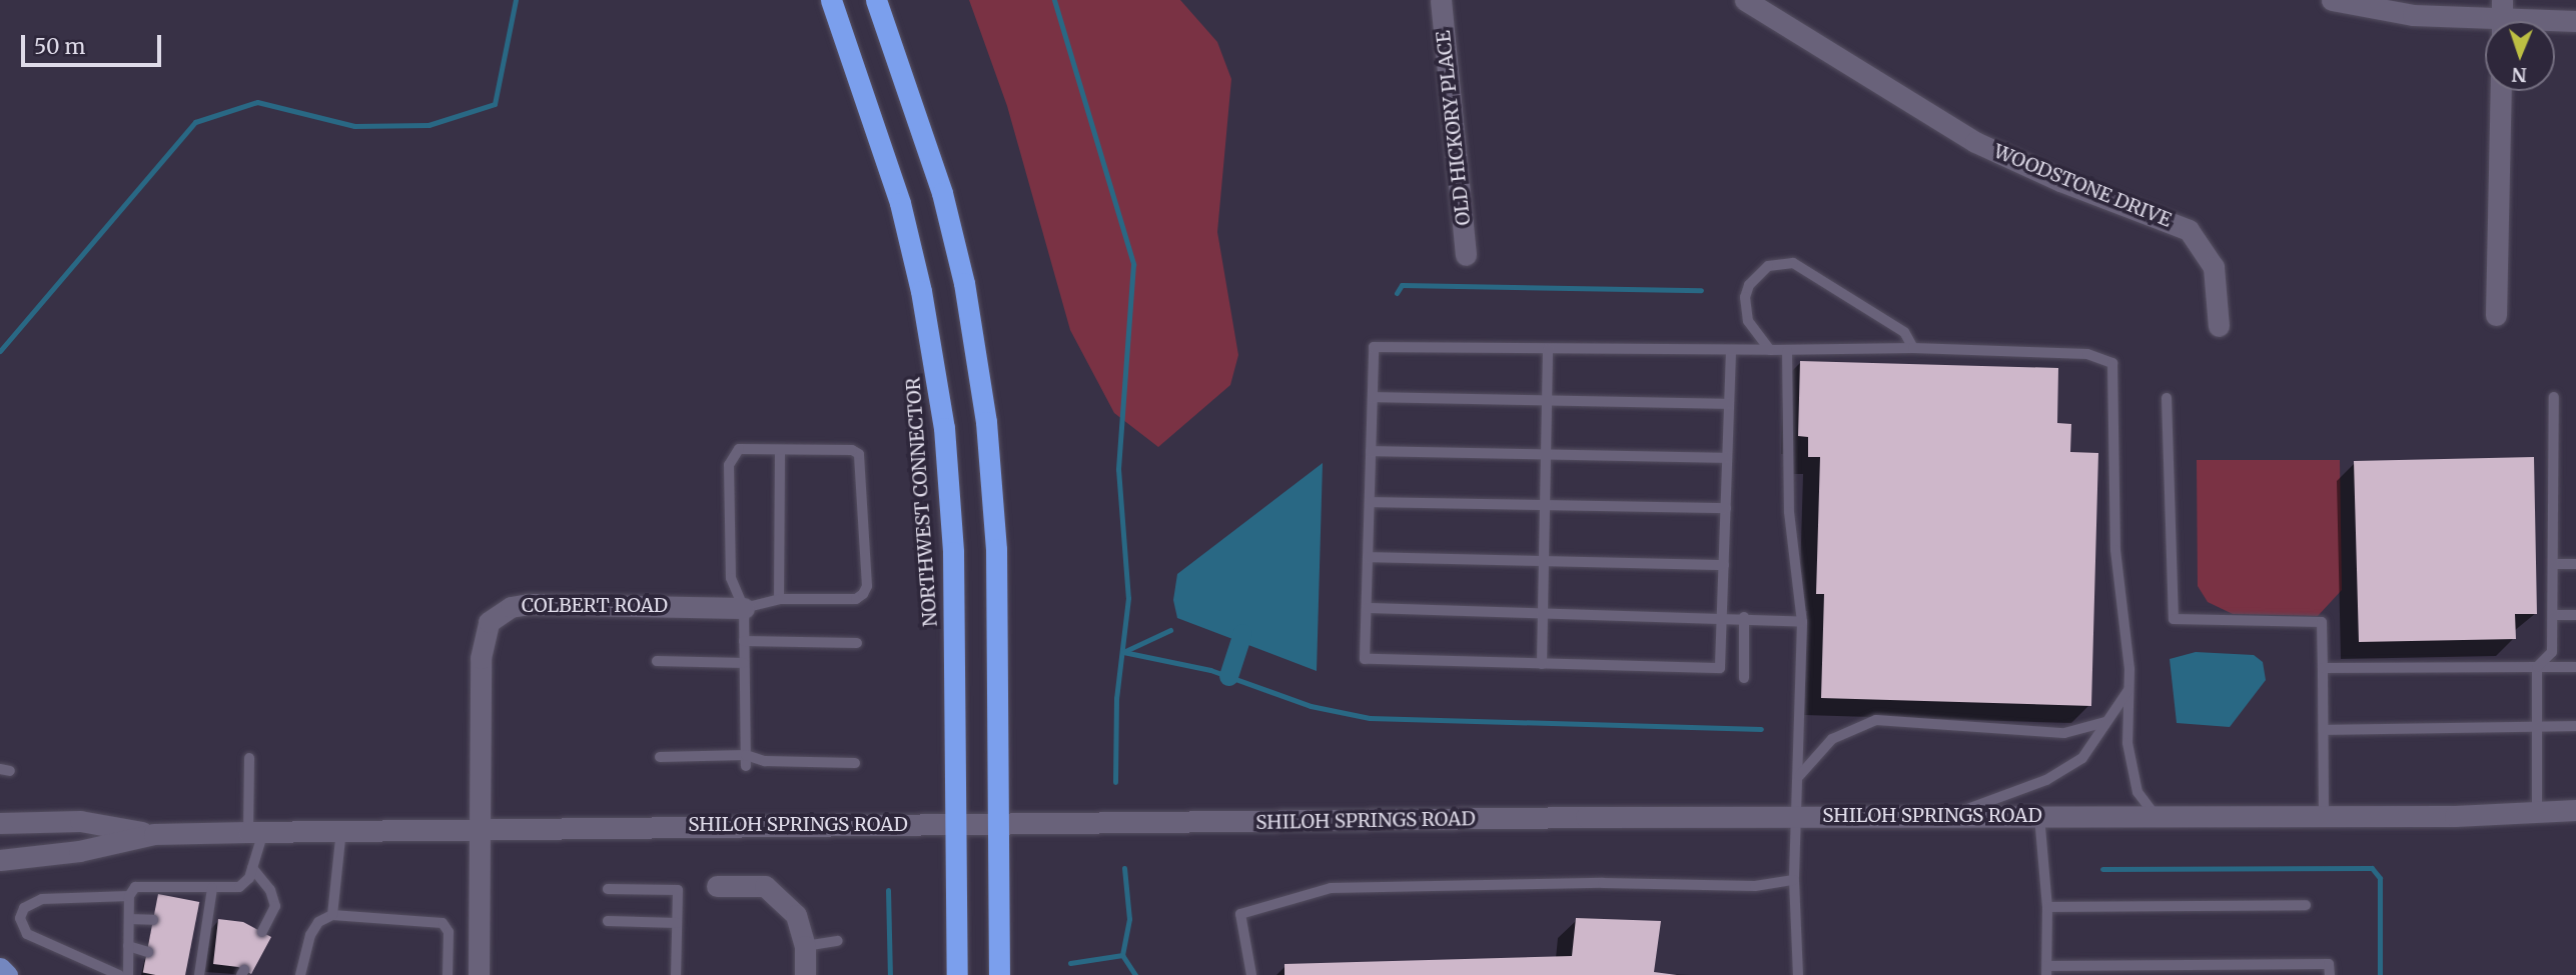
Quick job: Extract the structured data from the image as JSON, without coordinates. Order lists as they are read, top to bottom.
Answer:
{
  "streets": {
    "highway": ["NORTHWEST CONNECTOR"],
    "street": [
      "OLD HICKORY PLACE",
      "WOODSTONE DRIVE",
      "COLBERT ROAD",
      "SHILOH SPRINGS ROAD"
    ]
  },
  "crossings": [
    ["NORTHWEST CONNECTOR", "SHILOH SPRINGS ROAD"],
    ["COLBERT ROAD", "SHILOH SPRINGS ROAD"]
  ],
  "scale_bar": "50 m",
  "north": "bottom"
}
